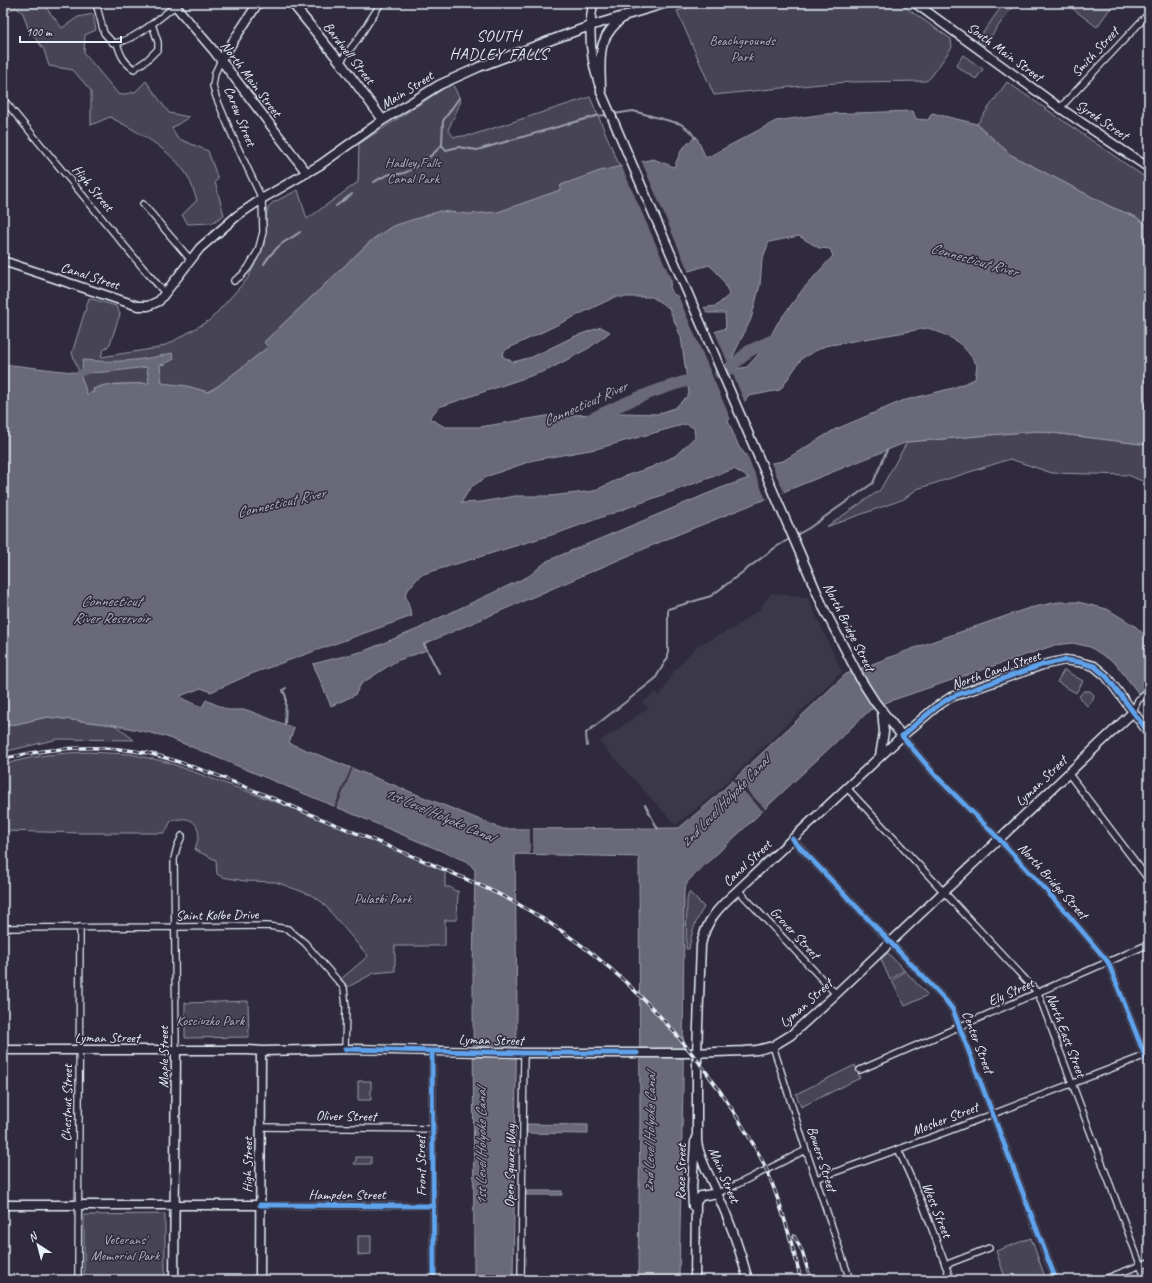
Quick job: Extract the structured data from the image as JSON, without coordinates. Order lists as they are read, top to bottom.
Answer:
{
  "streets": {
    "main road": [
      "South Main Street",
      "Bardwell Street",
      "North Main Street",
      "Main Street",
      "Carew Street",
      "Syrek Street",
      "High Street",
      "Canal Street",
      "North Bridge Street",
      "North Canal Street",
      "Lyman Street",
      "Maple Street",
      "Race Street",
      "Hampden Street"
    ],
    "street": [
      "Smith Street",
      "Saint Kolbe Drive",
      "Grover Street",
      "Ely Street",
      "North East Street",
      "Center Street",
      "Chestnut Street",
      "Oliver Street",
      "Mosher Street",
      "Bowers Street",
      "Front Street",
      "Open Square Way",
      "West Street"
    ]
  },
  "crossings": [
    ["South Main Street", "Smith Street"],
    ["South Main Street", "Syrek Street"],
    ["Smith Street", "Syrek Street"],
    ["Bardwell Street", "Main Street"],
    ["North Main Street", "Main Street"],
    ["North Main Street", "Carew Street"],
    ["Main Street", "Carew Street"],
    ["Main Street", "Canal Street"],
    ["Main Street", "Lyman Street"],
    ["Main Street", "Race Street"],
    ["Carew Street", "Canal Street"],
    ["High Street", "Canal Street"],
    ["High Street", "Lyman Street"],
    ["High Street", "Oliver Street"],
    ["High Street", "Hampden Street"],
    ["Canal Street", "North Bridge Street"],
    ["Canal Street", "North Canal Street"],
    ["Canal Street", "Lyman Street"],
    ["Canal Street", "Grover Street"],
    ["Canal Street", "North East Street"],
    ["Canal Street", "Center Street"],
    ["North Bridge Street", "North Canal Street"],
    ["North Bridge Street", "Lyman Street"],
    ["North Bridge Street", "Ely Street"],
    ["North Bridge Street", "Mosher Street"],
    ["North Canal Street", "Lyman Street"],
    ["Lyman Street", "Saint Kolbe Drive"],
    ["Lyman Street", "Grover Street"],
    ["Lyman Street", "North East Street"],
    ["Lyman Street", "Center Street"],
    ["Lyman Street", "Maple Street"],
    ["Lyman Street", "Chestnut Street"],
    ["Lyman Street", "Bowers Street"],
    ["Lyman Street", "Front Street"],
    ["Lyman Street", "Open Square Way"],
    ["Saint Kolbe Drive", "Maple Street"],
    ["Saint Kolbe Drive", "Chestnut Street"],
    ["Ely Street", "North East Street"],
    ["Ely Street", "Center Street"],
    ["North East Street", "Mosher Street"],
    ["Center Street", "Mosher Street"],
    ["Maple Street", "Hampden Street"],
    ["Chestnut Street", "Hampden Street"],
    ["Oliver Street", "Front Street"],
    ["Mosher Street", "Bowers Street"],
    ["Mosher Street", "West Street"],
    ["Front Street", "Hampden Street"]
  ],
  "districts": ["SOUTH HADLEY FALLS"],
  "water": [
    "Connecticut River",
    "Connecticut River Reservoir",
    "2nd Level Holyoke Canal",
    "1st Level Holyoke Canal"
  ],
  "parks": [
    "Beachgrounds Park",
    "Hadley Falls Canal Park",
    "Pulaski Park",
    "Kosciuzko Park",
    "Veterans' Memorial Park"
  ],
  "scale_bar": "100 m",
  "north": "top left"
}
